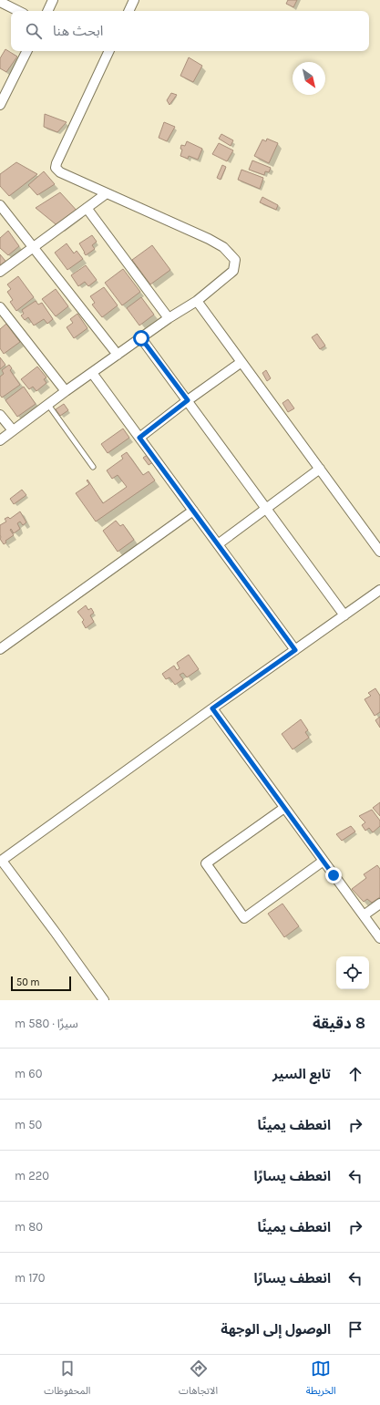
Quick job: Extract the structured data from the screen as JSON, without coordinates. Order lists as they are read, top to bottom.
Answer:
{
  "scale_bar": "50 m",
  "north": "bottom right",
  "page": {
    "search": "ابحث هنا",
    "scale": "50 m",
    "heading": ["8 دقيقة", "سيرًا · 580 m"],
    "list": [
      ["تابع السير", "60 m"],
      ["انعطف يمينًا", "50 m"],
      ["انعطف يسارًا", "220 m"],
      ["انعطف يمينًا", "80 m"],
      ["انعطف يسارًا", "170 m"],
      "الوصول إلى الوجهة"
    ],
    "nav": ["الخريطة", "الاتجاهات", "المحفوظات"]
  }
}
